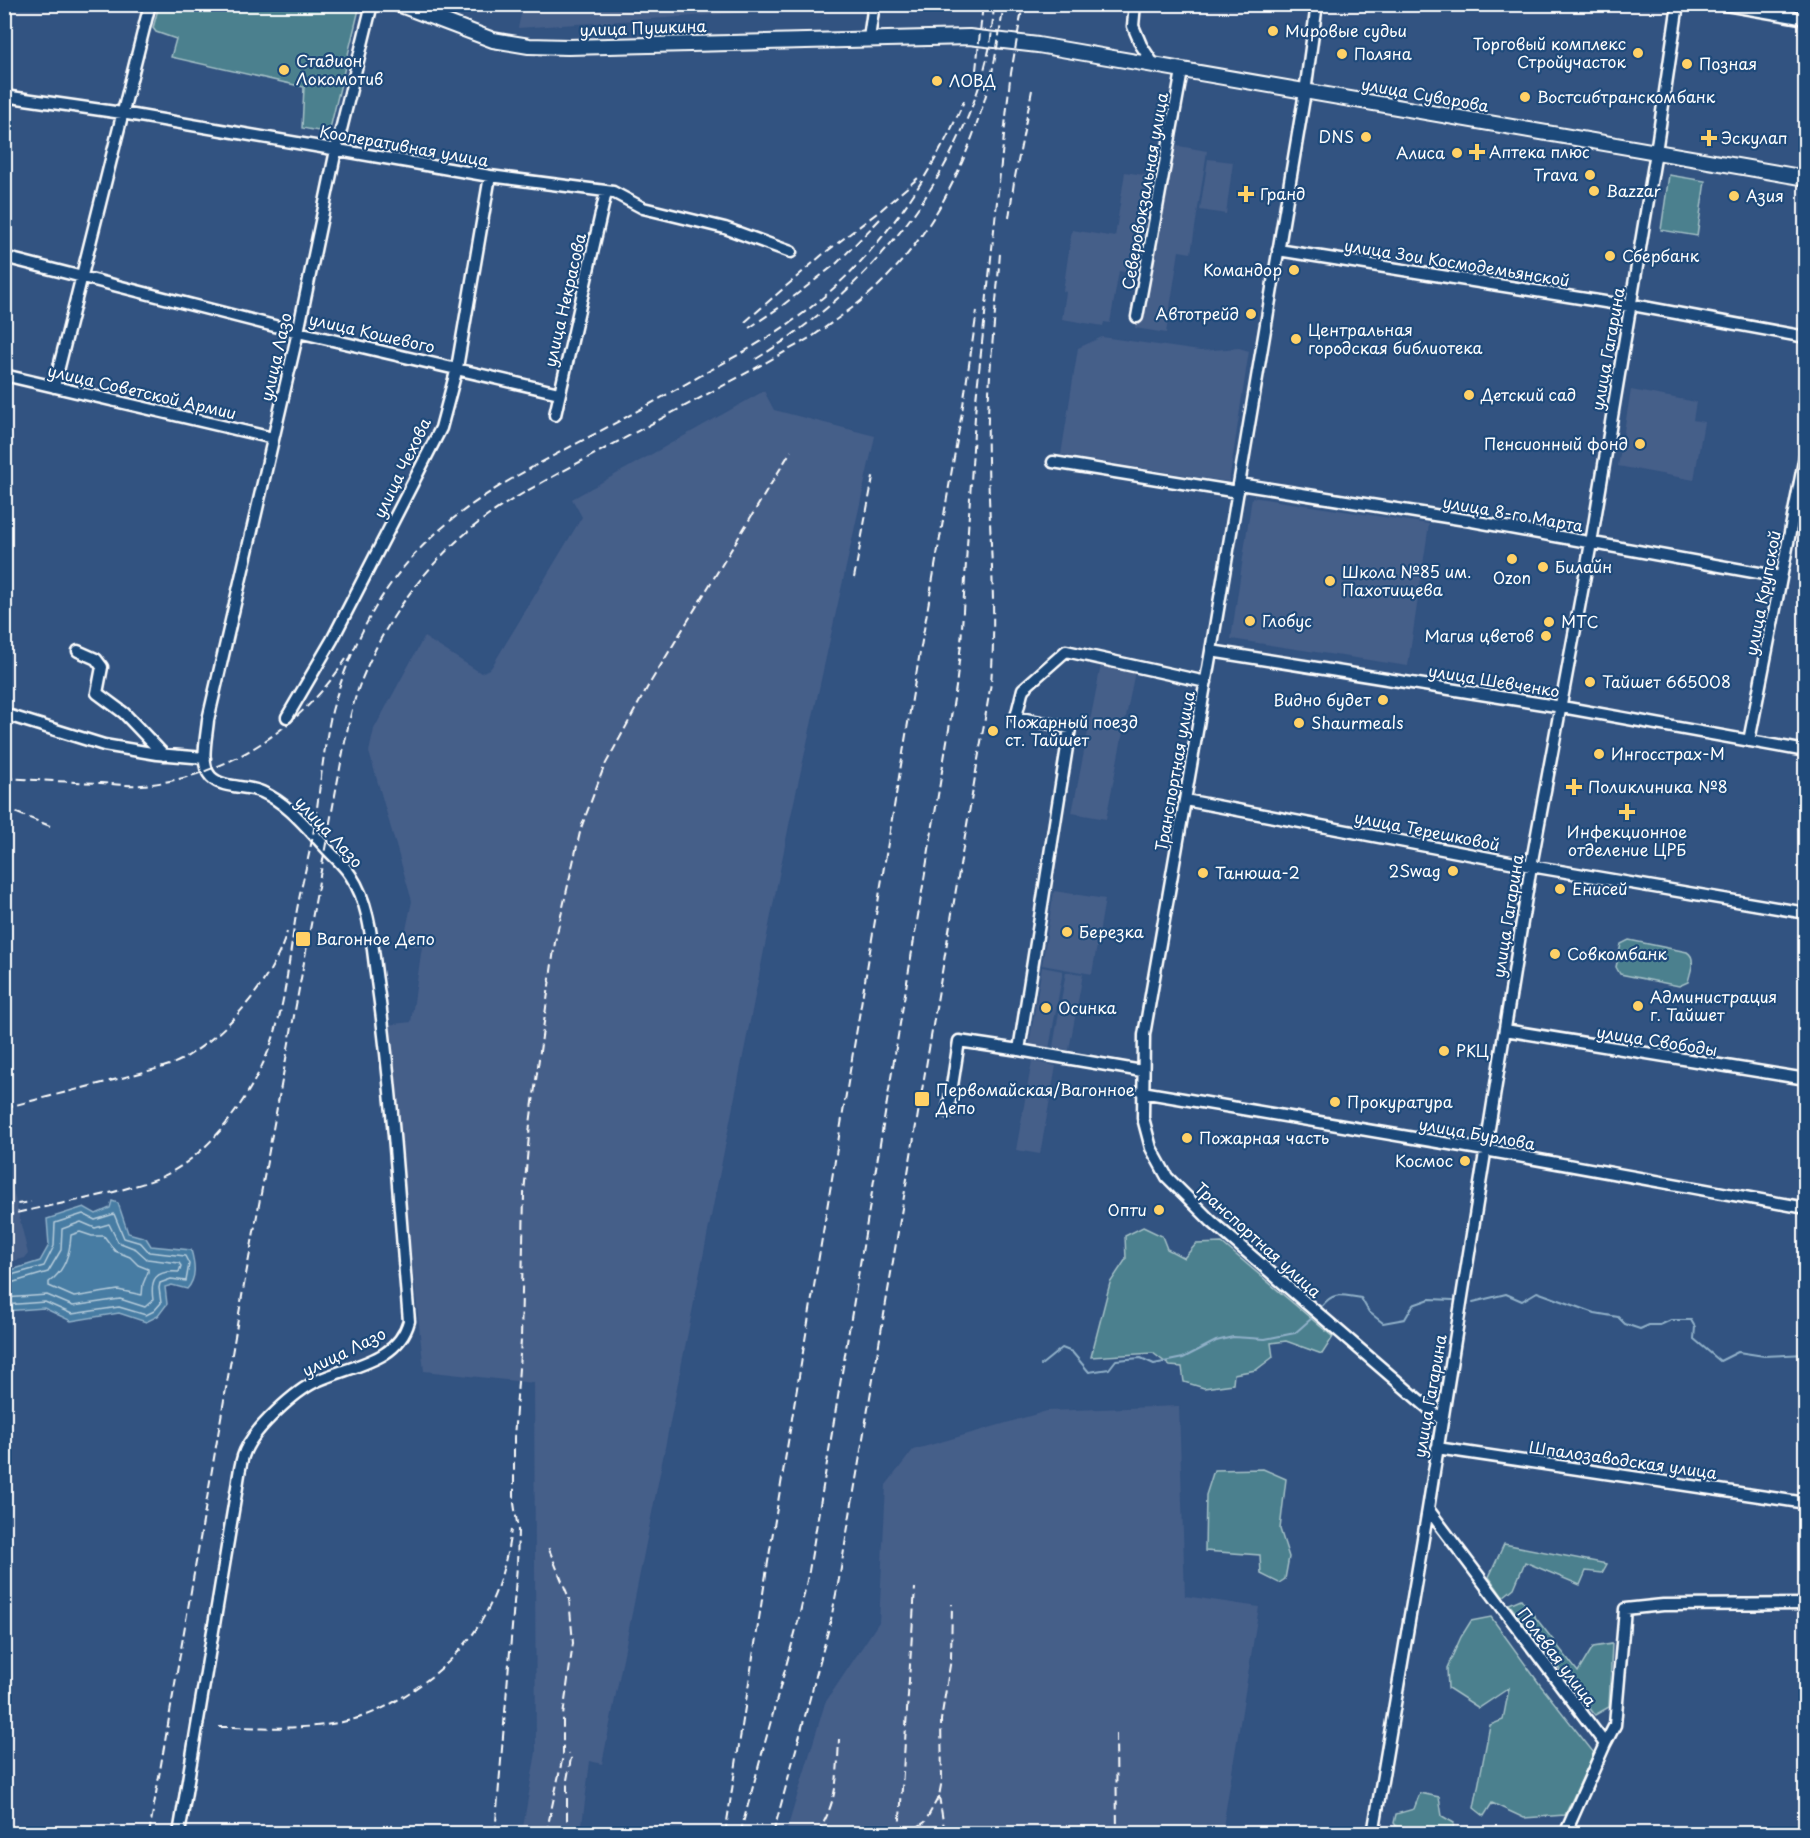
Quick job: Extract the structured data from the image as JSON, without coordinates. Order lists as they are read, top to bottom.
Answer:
{
  "streets": {
    "main road": ["улица Пушкина", "улица Суворова"],
    "street": [
      "Кооперативная улица",
      "Северовокзальная улица",
      "улица Зои Космодемьянской",
      "улица Некрасова",
      "улица Кошевого",
      "улица Гагарина",
      "улица Лазо",
      "улица Советской Армии",
      "улица Чехова",
      "улица 8-го Марта",
      "улица Крупской",
      "улица Шевченко",
      "Транспортная улица",
      "улица Терешковой",
      "улица Свободы",
      "улица Бурлова",
      "Шпалозаводская улица",
      "Полевая улица"
    ]
  },
  "crossings": [
    ["улица Пушкина", "улица Суворова"],
    ["улица Суворова", "Северовокзальная улица"],
    ["улица Суворова", "улица Гагарина"],
    ["улица Суворова", "Транспортная улица"],
    ["Кооперативная улица", "улица Некрасова"],
    ["Кооперативная улица", "улица Лазо"],
    ["Кооперативная улица", "улица Чехова"],
    ["улица Зои Космодемьянской", "улица Гагарина"],
    ["улица Зои Космодемьянской", "Транспортная улица"],
    ["улица Некрасова", "улица Кошевого"],
    ["улица Кошевого", "улица Лазо"],
    ["улица Кошевого", "улица Чехова"],
    ["улица Гагарина", "улица 8-го Марта"],
    ["улица Гагарина", "улица Шевченко"],
    ["улица Гагарина", "Транспортная улица"],
    ["улица Гагарина", "улица Терешковой"],
    ["улица Гагарина", "улица Свободы"],
    ["улица Гагарина", "улица Бурлова"],
    ["улица Гагарина", "Шпалозаводская улица"],
    ["улица Гагарина", "Полевая улица"],
    ["улица Лазо", "улица Советской Армии"],
    ["улица 8-го Марта", "улица Крупской"],
    ["улица 8-го Марта", "Транспортная улица"],
    ["улица Крупской", "улица Шевченко"],
    ["улица Шевченко", "Транспортная улица"],
    ["Транспортная улица", "улица Терешковой"],
    ["Транспортная улица", "улица Бурлова"]
  ],
  "places": {
    "other": [
      "Мировые судьи",
      "Торговый комплекс Стройучасток",
      "Поляна",
      "Позная",
      "Стадион Локомотив",
      "ЛОВД",
      "Востсибтранскомбанк",
      "DNS",
      "Алиса",
      "Trava",
      "Bazzar",
      "Азия",
      "Сбербанк",
      "Командор",
      "Автотрейд",
      "Центральная городская библиотека",
      "Детский сад",
      "Пенсионный фонд",
      "Ozon",
      "Билайн",
      "Школа №85 им. Пахотищева",
      "Глобус",
      "МТС",
      "Магия цветов",
      "Тайшет 665008",
      "Видно будет",
      "Shaurmeals",
      "Пожарный поезд ст. Тайшет",
      "Ингосстрах-М",
      "2Swag",
      "Танюша-2",
      "Енисей",
      "Березка",
      "Совкомбанк",
      "Администрация г. Тайшет",
      "Осинка",
      "РКЦ",
      "Прокуратура",
      "Пожарная часть",
      "Космос",
      "Опти"
    ],
    "health": [
      "Эскулап",
      "Аптека плюс",
      "Гранд",
      "Поликлиника №8",
      "Инфекционное отделение ЦРБ"
    ],
    "transit": ["Вагонное Депо", "Первомайская/Вагонное Депо"]
  }
}
